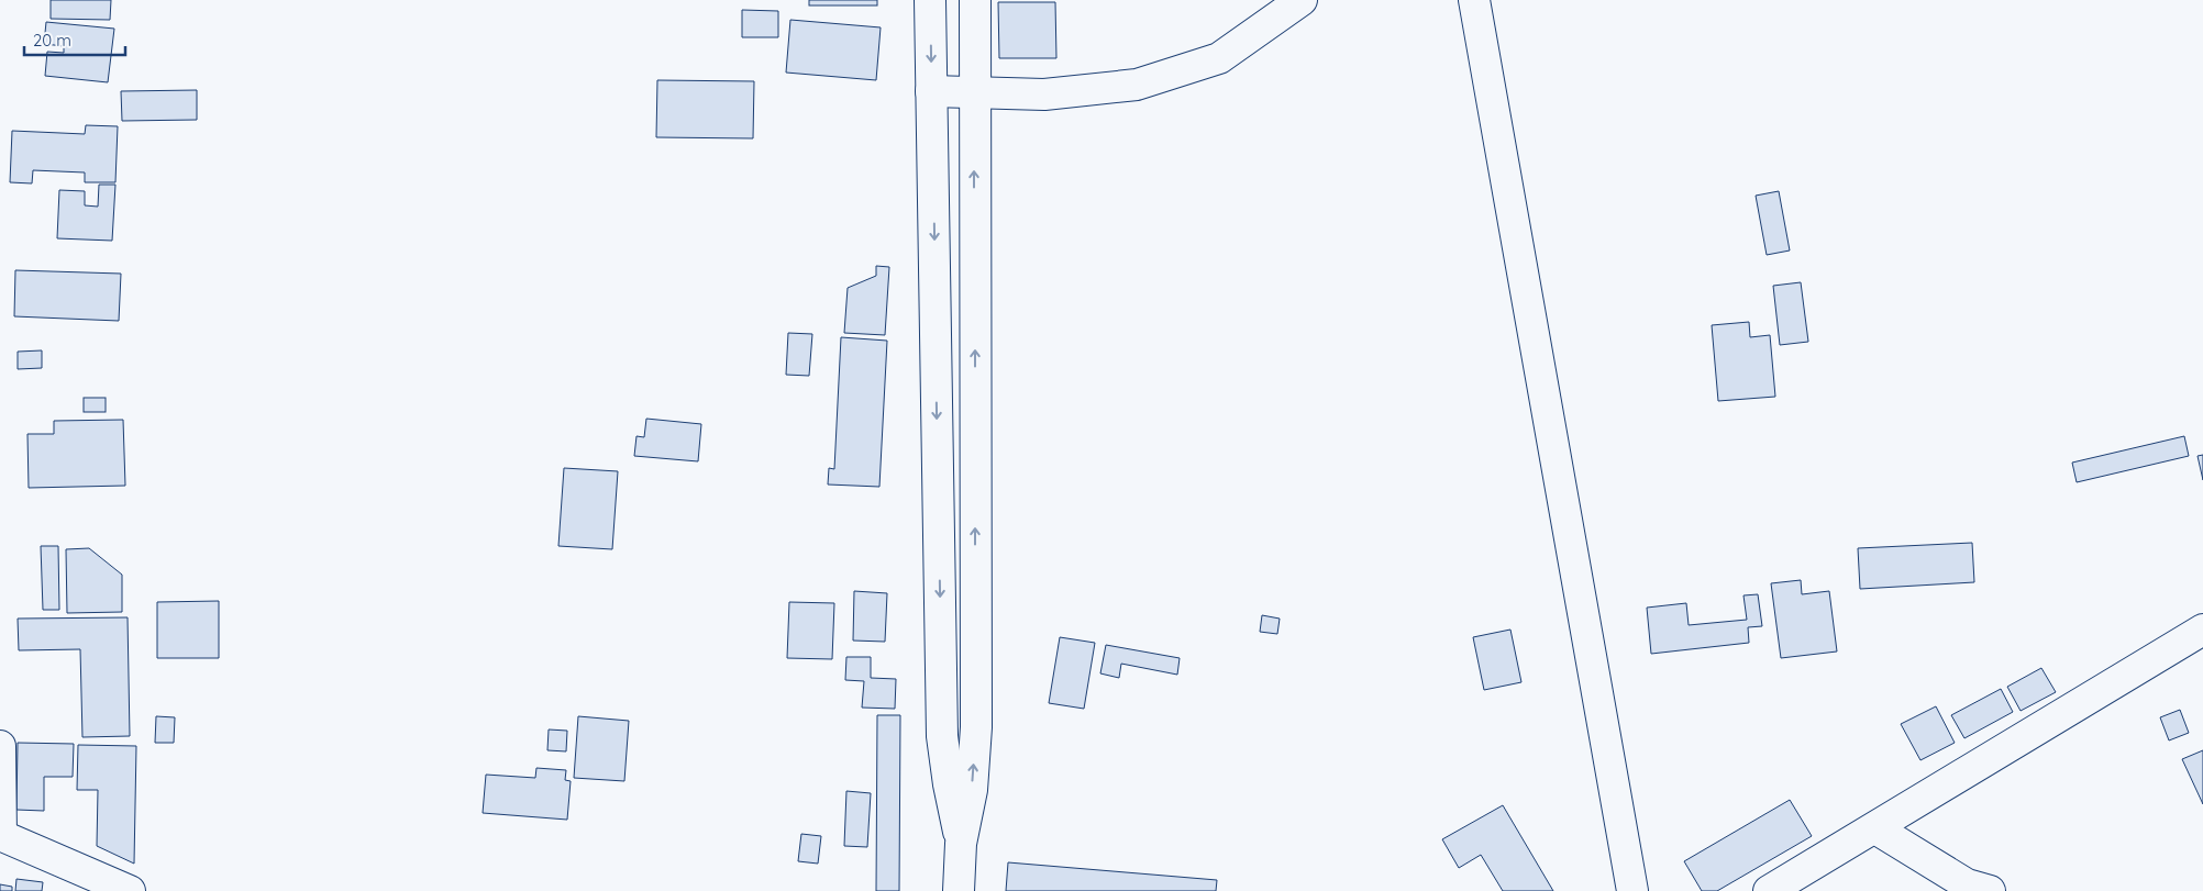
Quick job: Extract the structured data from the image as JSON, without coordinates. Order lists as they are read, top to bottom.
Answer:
{
  "scale_bar": "20 m"
}
